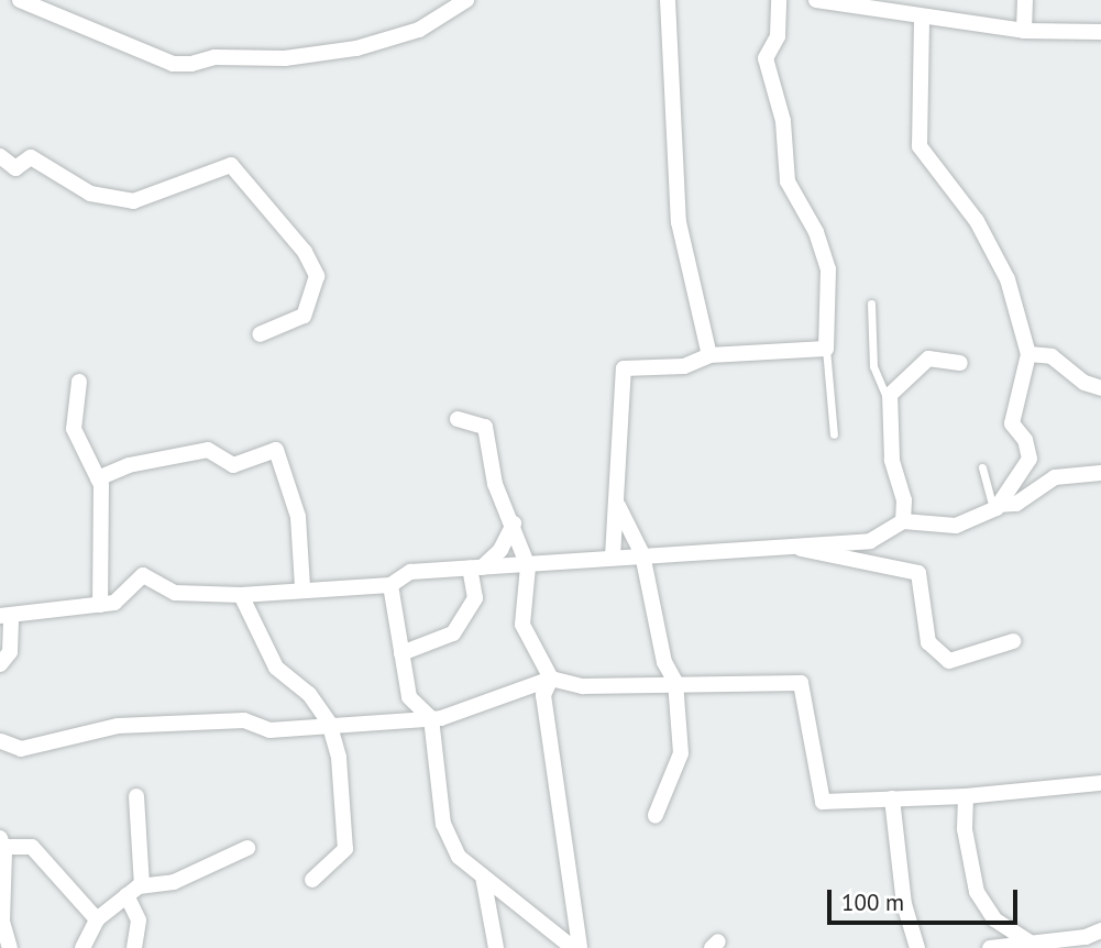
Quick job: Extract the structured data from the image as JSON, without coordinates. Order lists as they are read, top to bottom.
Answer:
{
  "scale_bar": "100 m"
}
